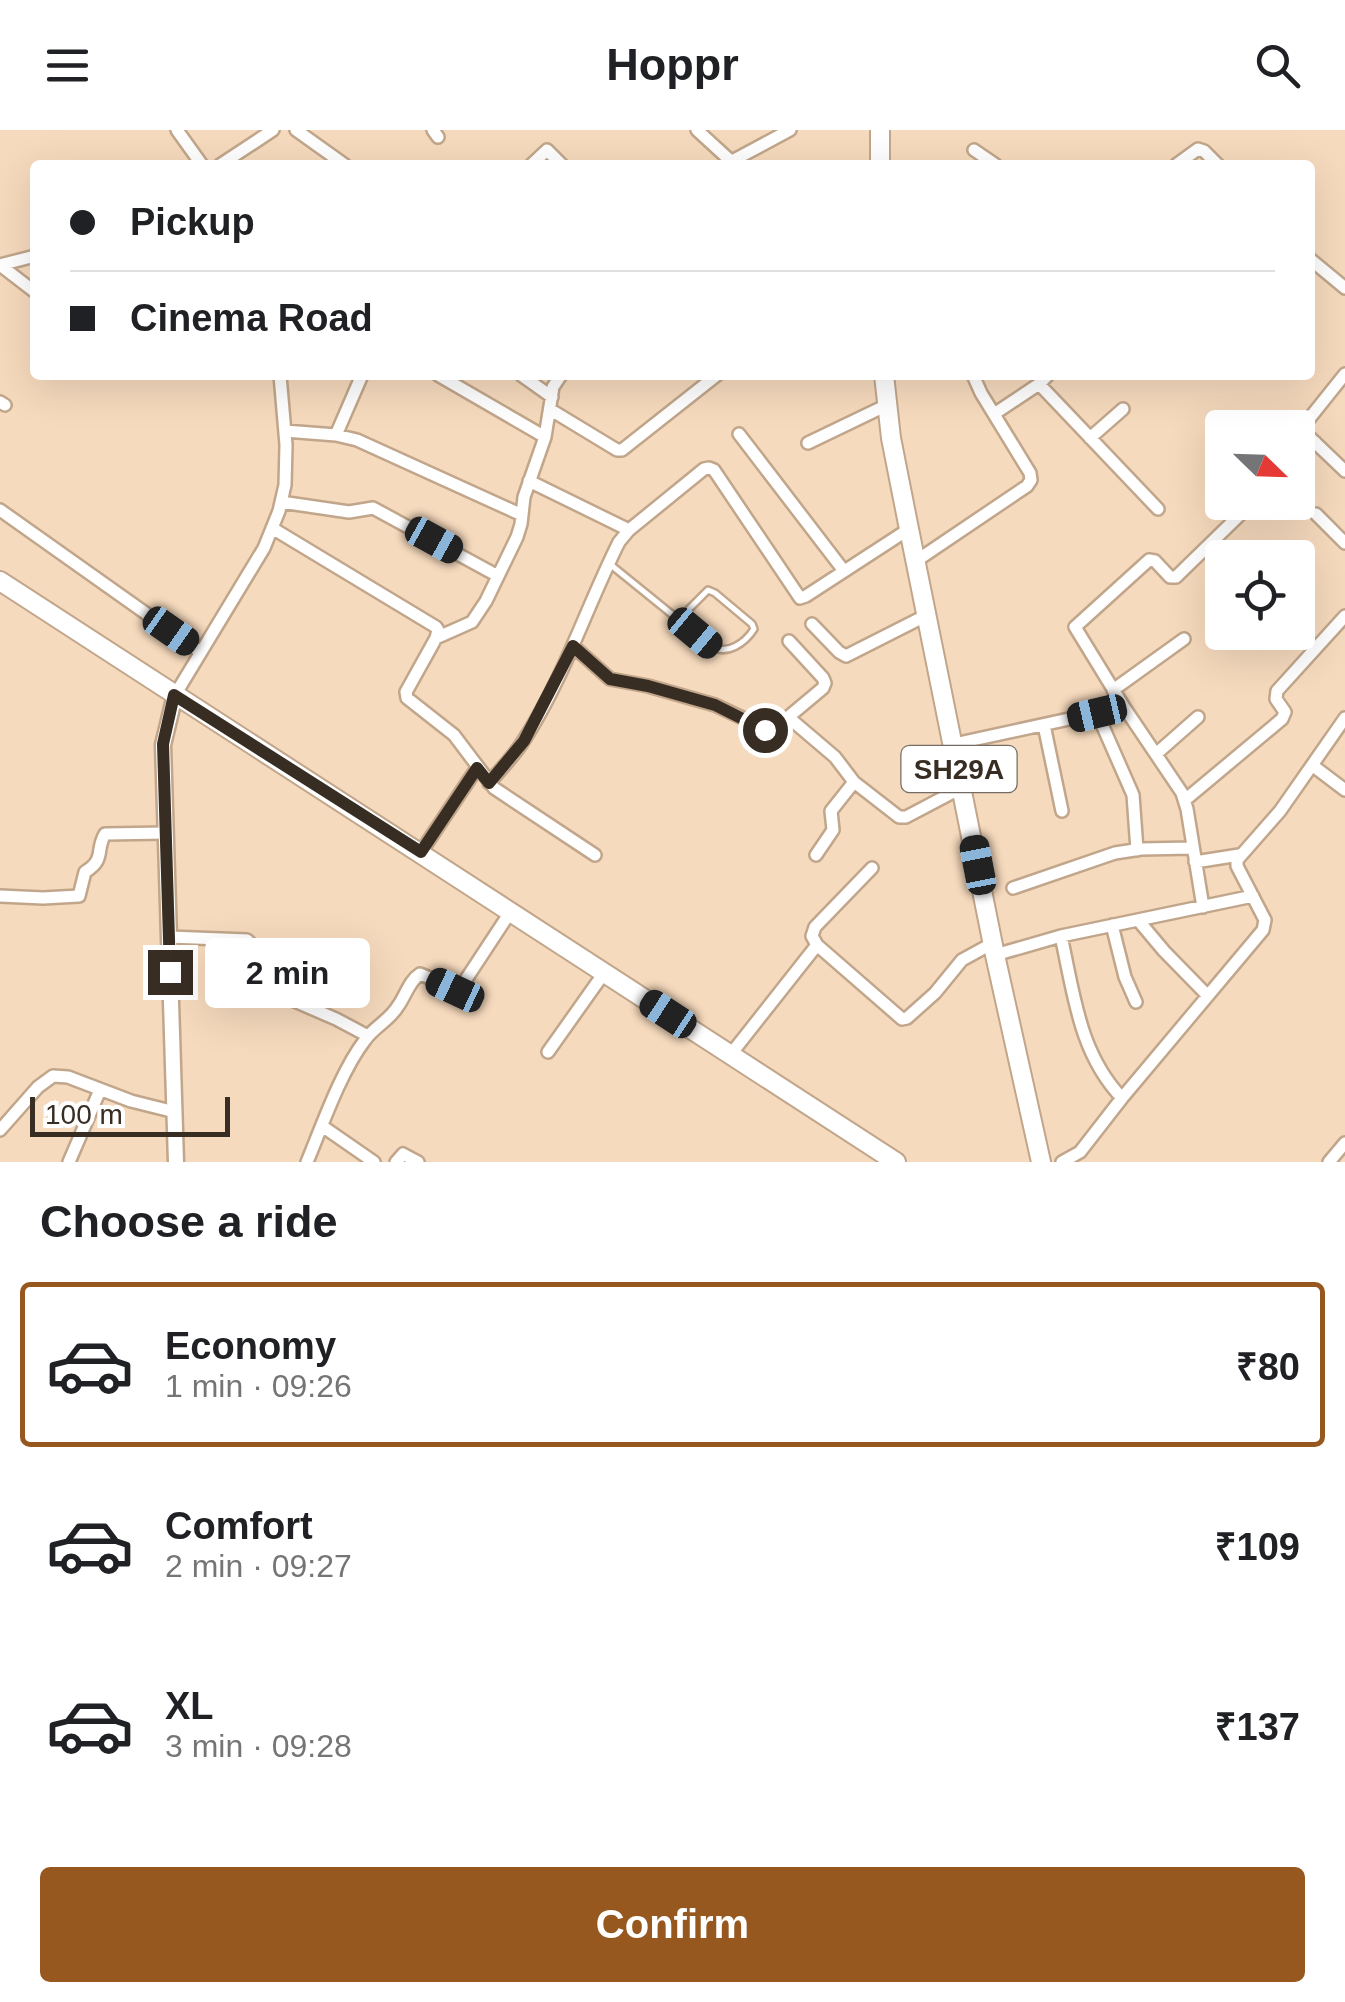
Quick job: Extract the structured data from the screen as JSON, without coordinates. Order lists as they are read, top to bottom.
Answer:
{
  "streets": {
    "main road": ["SH29A"]
  },
  "scale_bar": "100 m",
  "north": "bottom right",
  "page": {
    "header": "Hoppr",
    "banner": ["Pickup", "Cinema Road"],
    "bubble": "2 min",
    "scale": "100 m",
    "heading": "Choose a ride",
    "list": [
      {
        "name": "Economy",
        "note": "1 min · 09:26",
        "value": "₹80"
      },
      {
        "name": "Comfort",
        "note": "2 min · 09:27",
        "value": "₹109"
      },
      {
        "name": "XL",
        "note": "3 min · 09:28",
        "value": "₹137"
      }
    ],
    "buttons": "Confirm"
  }
}
